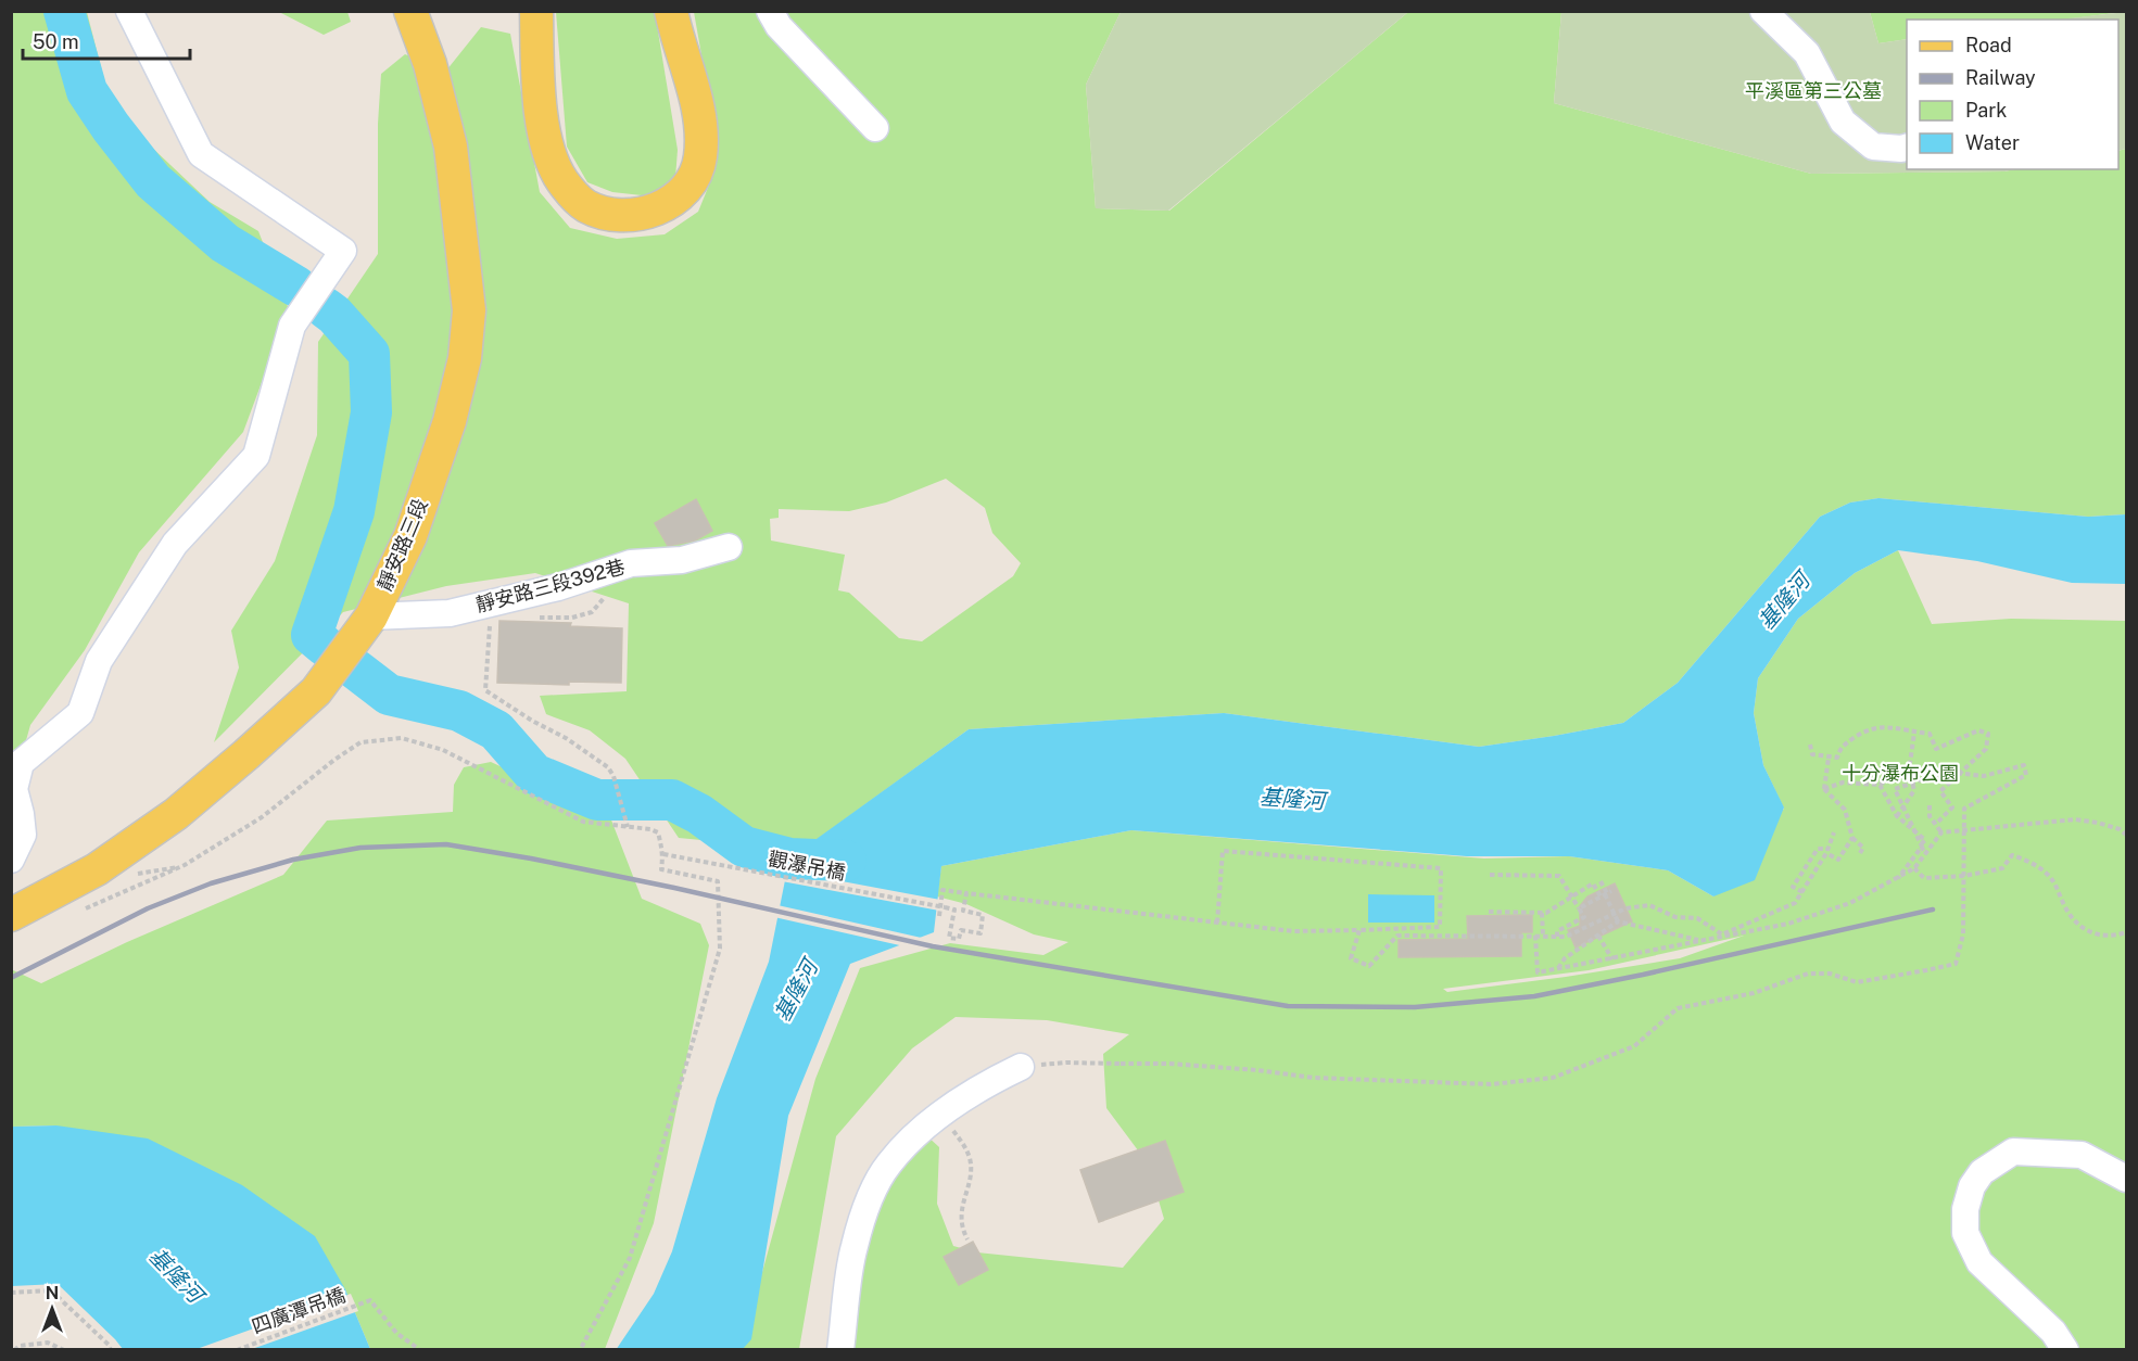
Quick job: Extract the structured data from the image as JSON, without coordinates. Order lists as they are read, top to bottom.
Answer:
{
  "streets": {
    "main road": ["靜安路三段"],
    "street": ["靜安路三段392巷"],
    "path": ["觀瀑吊橋", "四廣潭吊橋"]
  },
  "crossings": [
    ["靜安路三段", "靜安路三段392巷"]
  ],
  "water": ["基隆河"],
  "parks": ["平溪區第三公墓", "十分瀑布公園"],
  "legend": [
    "Road",
    "Railway",
    "Park",
    "Water"
  ],
  "scale_bar": "50 m",
  "north": "top"
}
